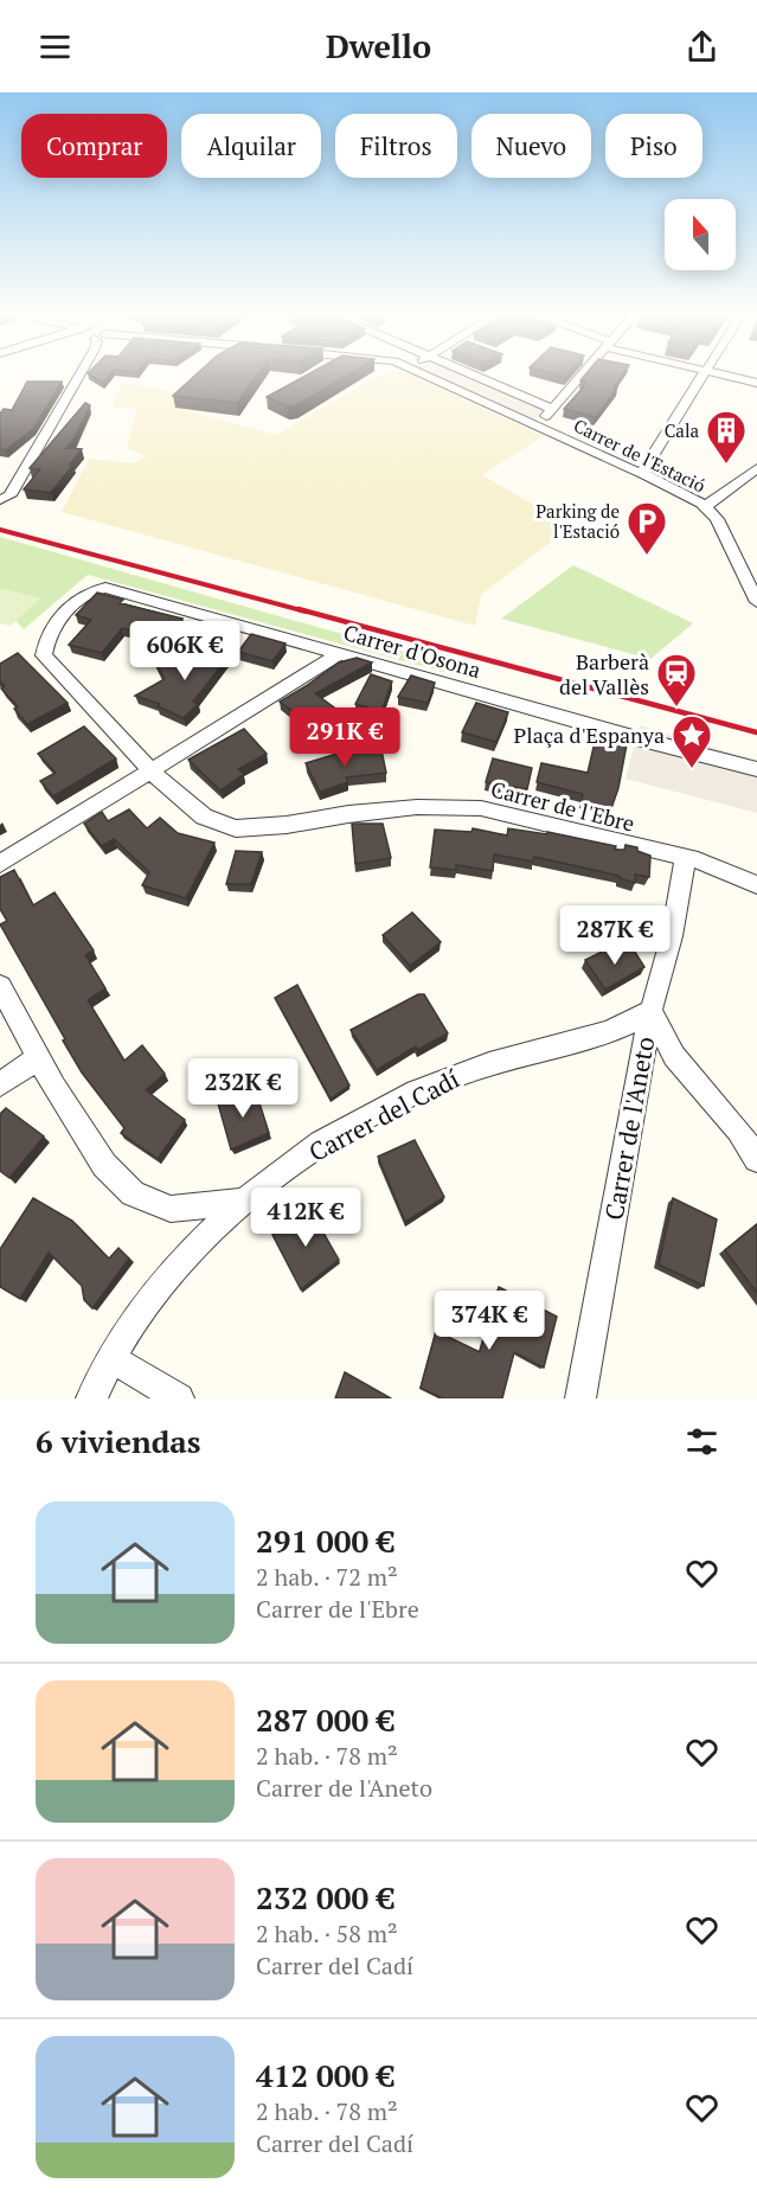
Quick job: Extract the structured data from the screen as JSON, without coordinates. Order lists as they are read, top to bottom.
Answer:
{
  "streets": {
    "street": [
      "Carrer de l'Estació",
      "Carrer d'Osona",
      "Carrer de l'Ebre",
      "Carrer del Cadí",
      "Carrer de l'Aneto"
    ]
  },
  "crossings": [
    ["Carrer d'Osona", "Carrer de l'Ebre"],
    ["Carrer de l'Ebre", "Carrer de l'Aneto"],
    ["Carrer del Cadí", "Carrer de l'Aneto"]
  ],
  "places": {
    "building": ["Cala"],
    "parking": ["Parking de l'Estació"],
    "station": ["Barberà del Vallès"],
    "place": ["Plaça d'Espanya"]
  },
  "north": "top",
  "page": {
    "header": "Dwello",
    "chip": [
      "Comprar",
      "Alquilar",
      "Filtros",
      "Nuevo",
      "Piso"
    ],
    "price": [
      "606K €",
      "291K €",
      "287K €",
      "232K €",
      "412K €",
      "374K €"
    ],
    "heading": "6 viviendas",
    "list": [
      {
        "name": "291 000 €",
        "note": "2 hab. · 72 m² · Carrer de l'Ebre"
      },
      {
        "name": "287 000 €",
        "note": "2 hab. · 78 m² · Carrer de l'Aneto"
      },
      {
        "name": "232 000 €",
        "note": "2 hab. · 58 m² · Carrer del Cadí"
      },
      {
        "name": "412 000 €",
        "note": "2 hab. · 78 m² · Carrer del Cadí"
      }
    ]
  }
}
